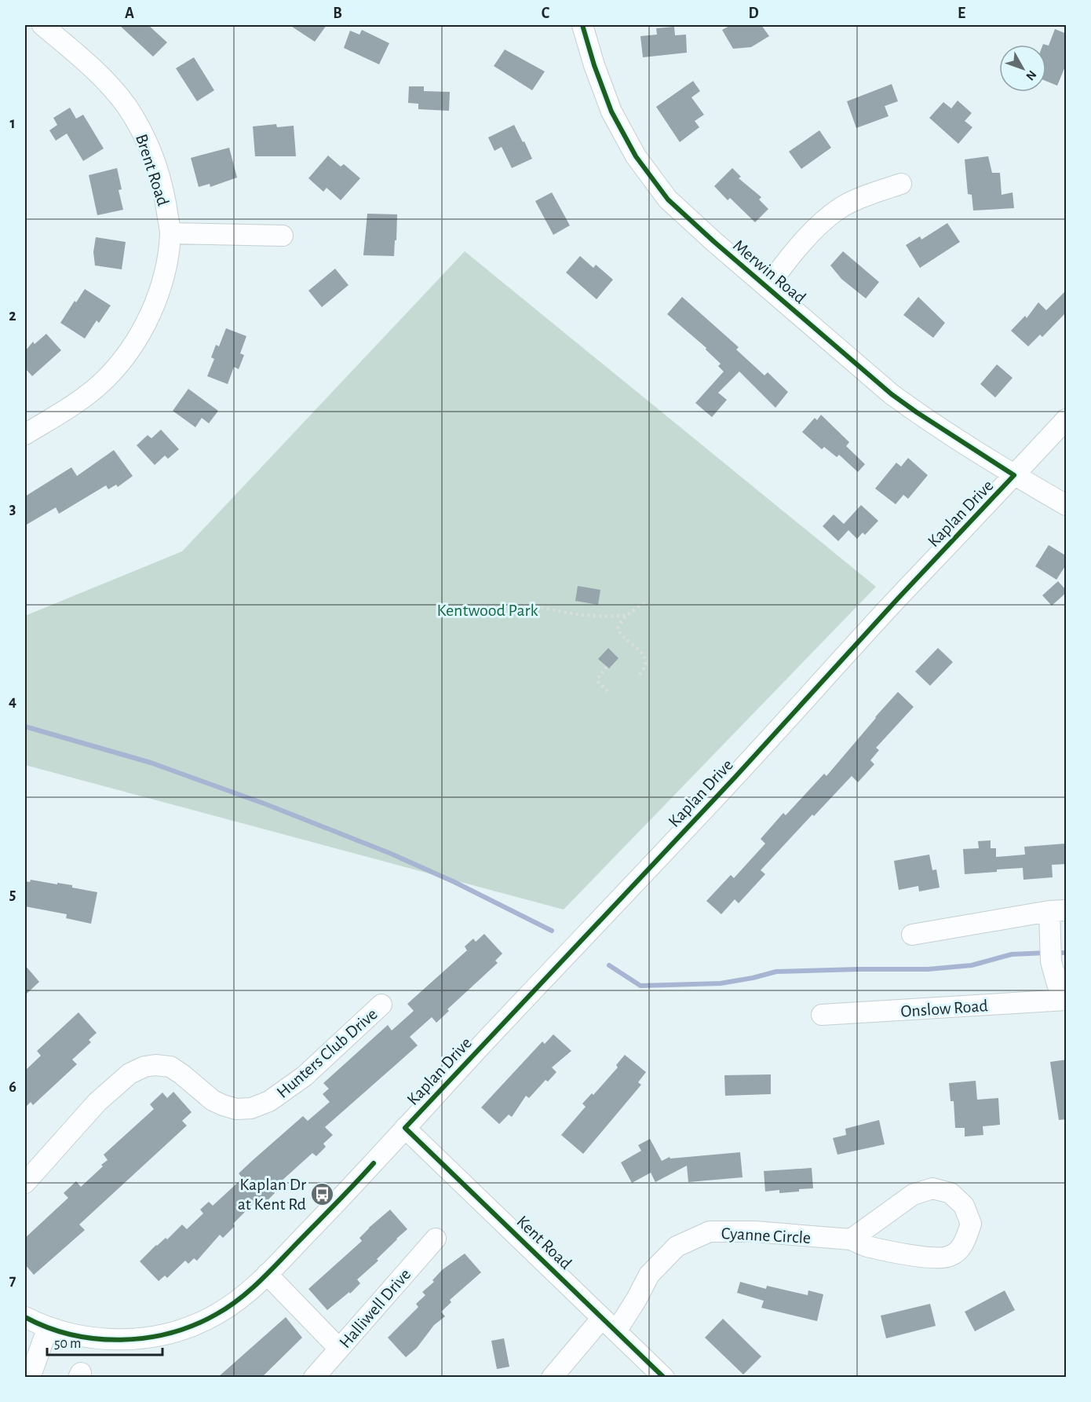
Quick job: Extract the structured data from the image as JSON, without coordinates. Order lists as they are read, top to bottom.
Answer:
{
  "streets": {
    "street": [
      "Brent Road",
      "Merwin Road",
      "Kaplan Drive",
      "Onslow Road",
      "Hunters Club Drive",
      "Cyanne Circle",
      "Kent Road",
      "Halliwell Drive"
    ]
  },
  "crossings": [
    ["Merwin Road", "Kaplan Drive"],
    ["Kaplan Drive", "Kent Road"],
    ["Cyanne Circle", "Kent Road"]
  ],
  "parks": ["Kentwood Park"],
  "places": {
    "bus stop": ["Kaplan Dr at Kent Rd"]
  },
  "scale_bar": "50 m",
  "north": "bottom right",
  "grid": {
    "columns": [
      "A",
      "B",
      "C",
      "D",
      "E"
    ],
    "rows": [
      "1",
      "2",
      "3",
      "4",
      "5",
      "6",
      "7"
    ]
  }
}
